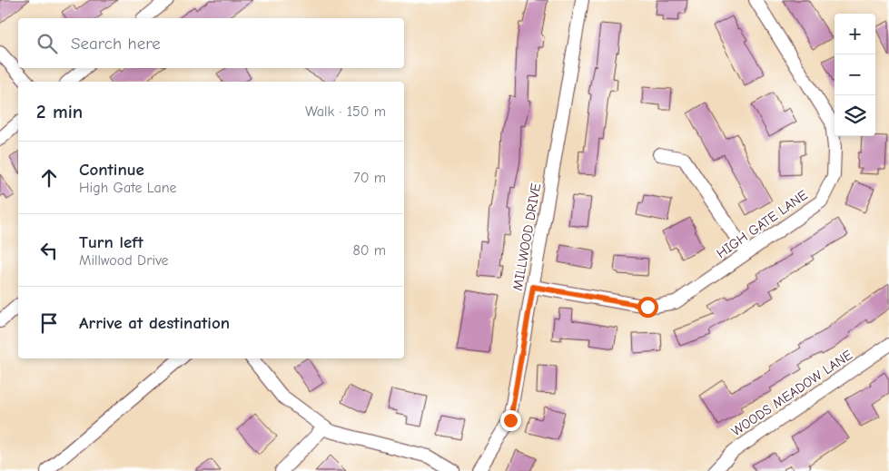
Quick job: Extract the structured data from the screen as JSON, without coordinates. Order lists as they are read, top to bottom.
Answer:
{
  "streets": {
    "street": ["HIGH GATE LANE", "MILLWOOD DRIVE", "WOODS MEADOW LANE"]
  },
  "crossings": [
    ["HIGH GATE LANE", "MILLWOOD DRIVE"]
  ],
  "page": {
    "map_buttons": ["+", "−"],
    "search": "Search here",
    "heading": ["2 min", "Walk · 150 m"],
    "list": [
      ["Continue", "High Gate Lane", "70 m"],
      ["Turn left", "Millwood Drive", "80 m"],
      "Arrive at destination"
    ]
  }
}
